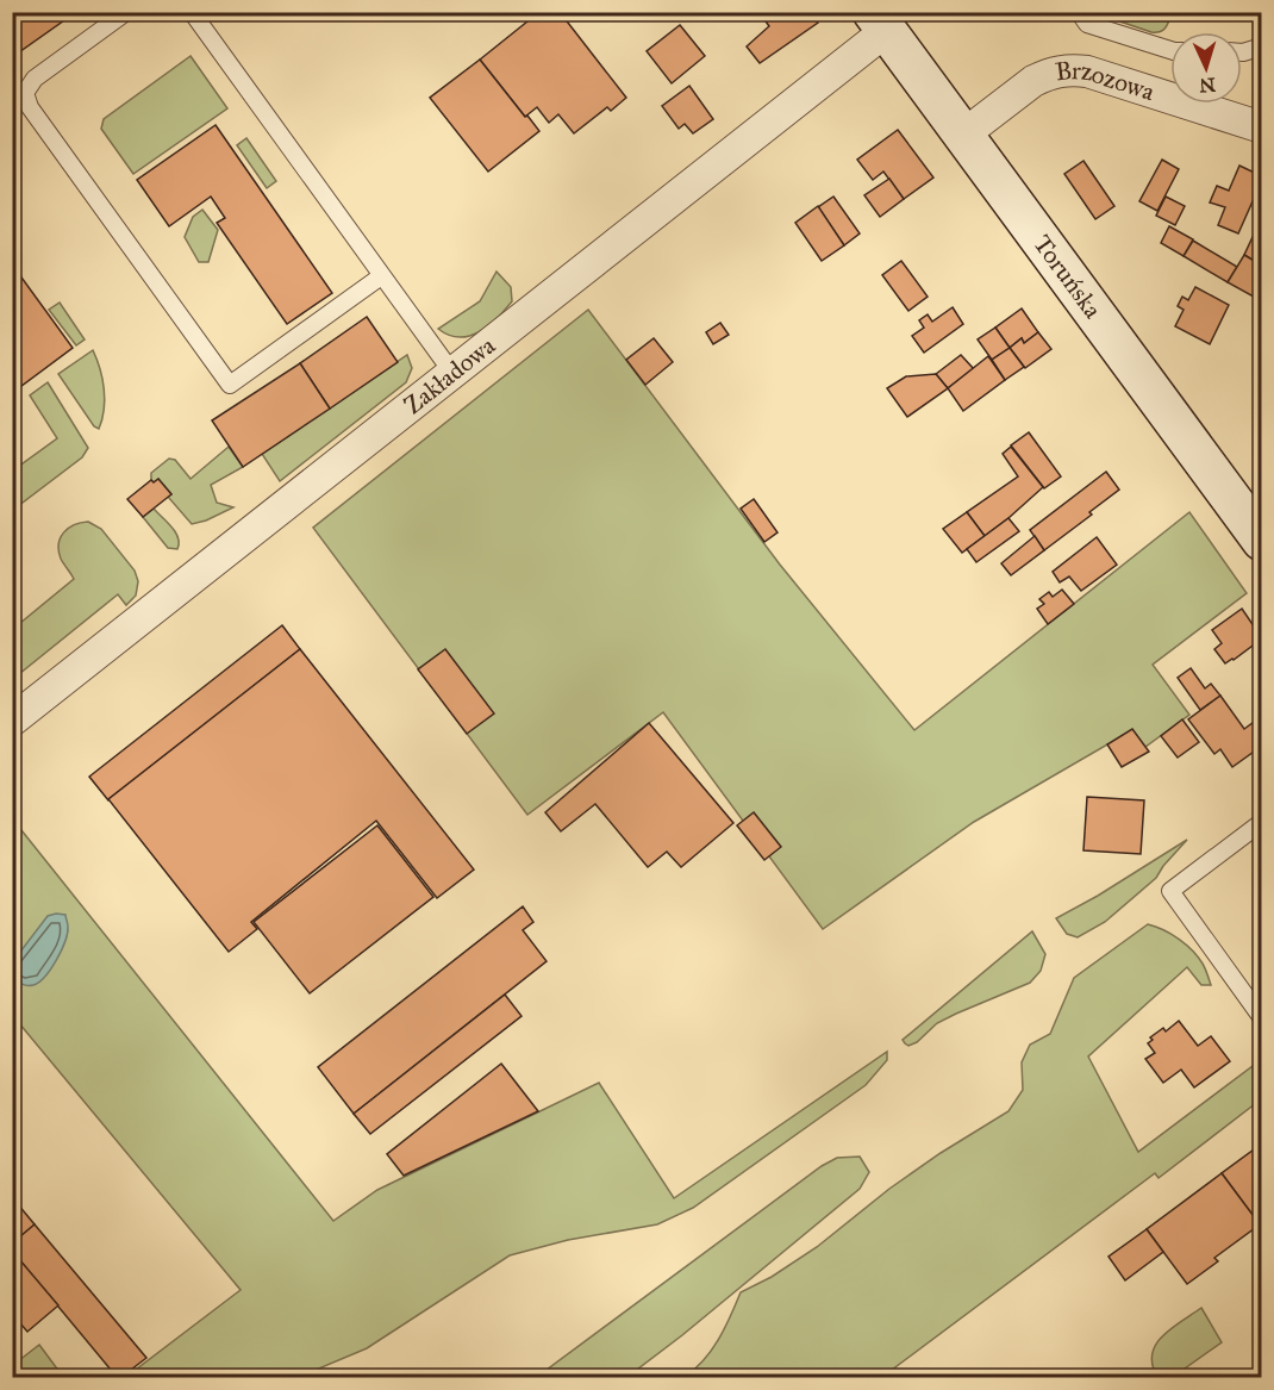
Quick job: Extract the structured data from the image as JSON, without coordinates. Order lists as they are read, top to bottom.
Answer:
{
  "streets": {
    "street": ["Brzozowa", "Toruńska", "Zakładowa"]
  },
  "crossings": [
    ["Brzozowa", "Toruńska"],
    ["Toruńska", "Zakładowa"]
  ],
  "north": "bottom"
}
